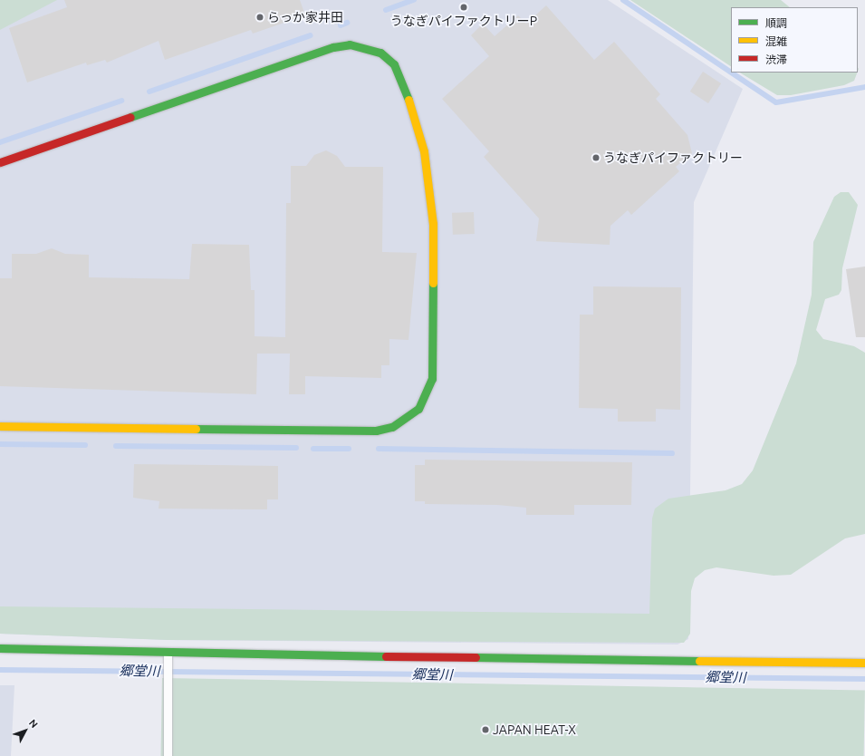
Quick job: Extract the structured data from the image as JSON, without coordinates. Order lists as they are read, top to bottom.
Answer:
{
  "water": ["郷堂川"],
  "places": [
    "うなぎパイファクトリーP",
    "らっか家井田",
    "うなぎパイファクトリー",
    "JAPAN HEAT-X"
  ],
  "legend": ["順調", "混雑", "渋滞"],
  "north": "top right"
}
